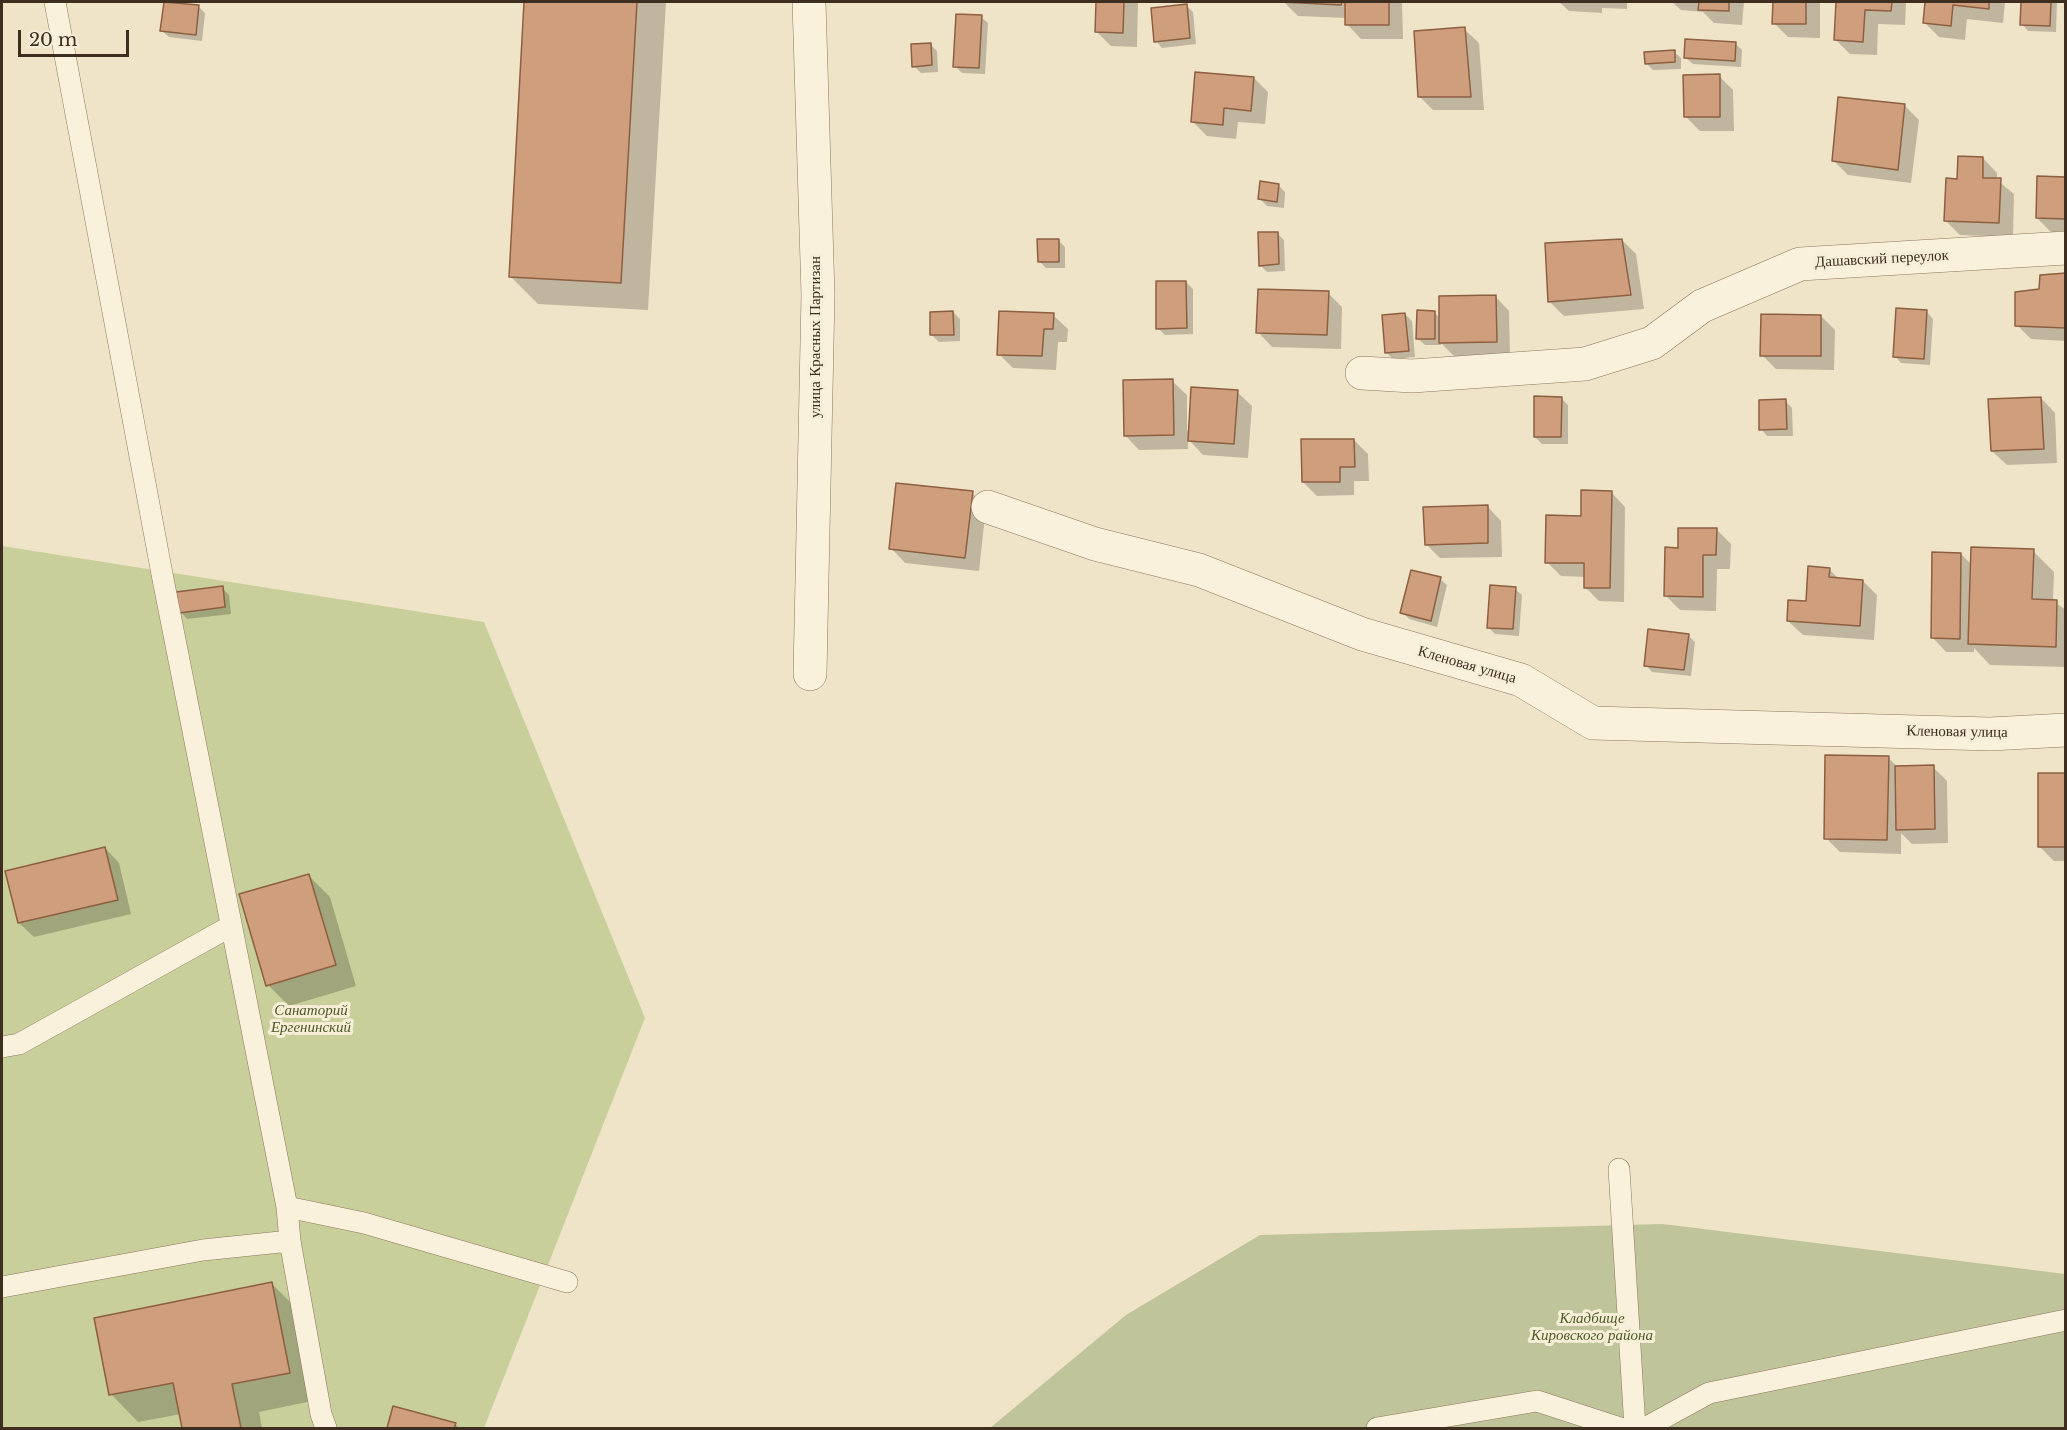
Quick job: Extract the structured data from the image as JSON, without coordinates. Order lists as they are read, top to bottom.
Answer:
{
  "streets": {
    "street": ["Дашавский переулок", "улица Красных Партизан", "Кленовая улица"]
  },
  "parks": ["Санаторий Ергенинский", "Кладбище Кировского района"],
  "scale_bar": "20 m"
}
